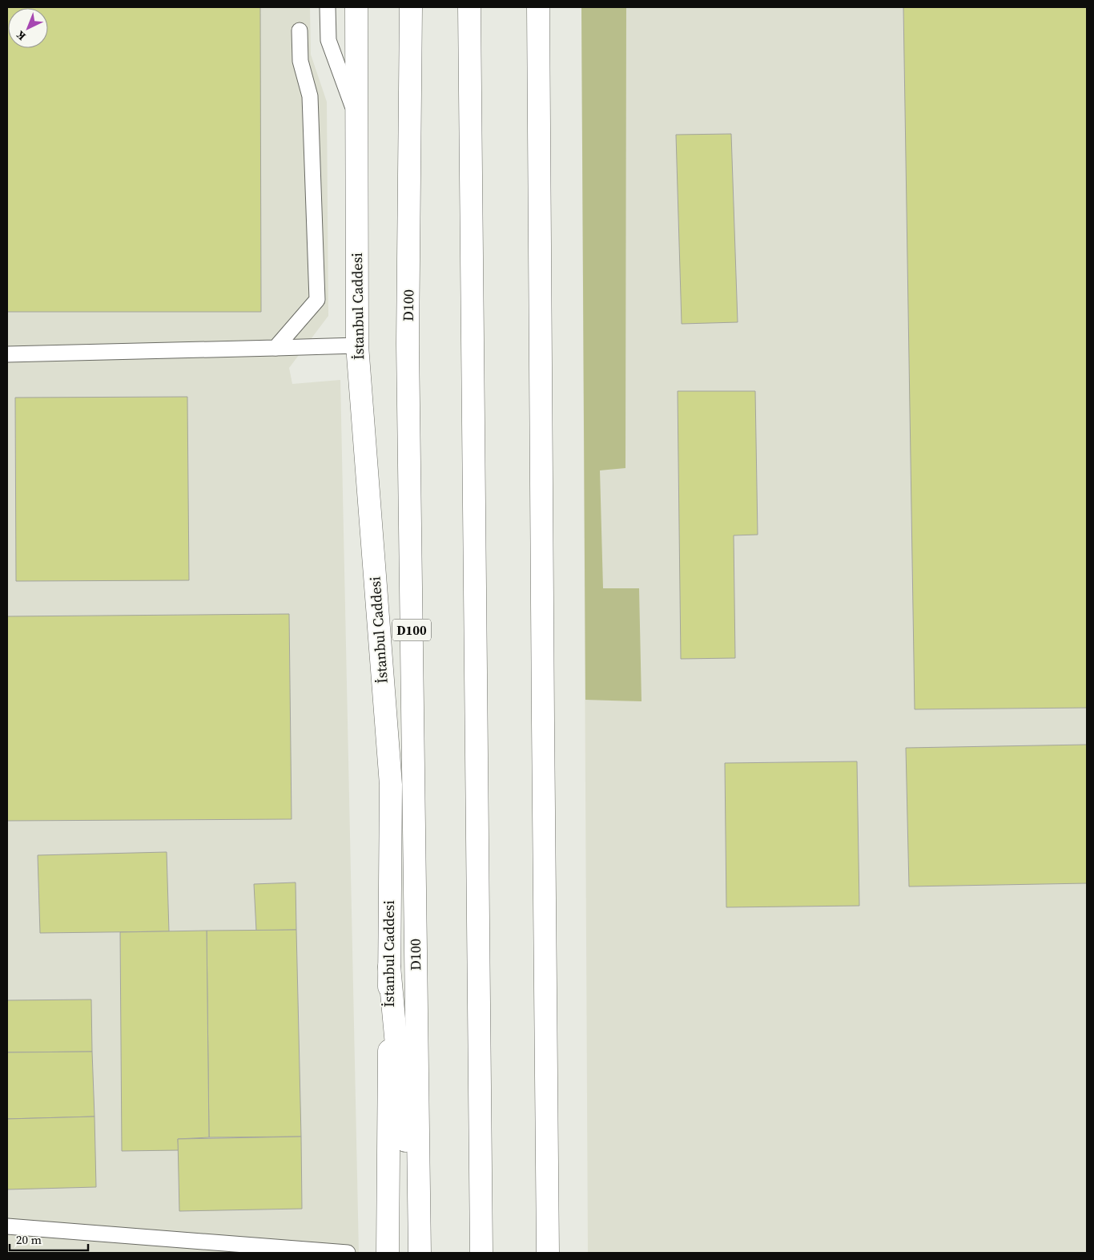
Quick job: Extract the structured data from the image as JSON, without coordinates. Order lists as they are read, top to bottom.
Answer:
{
  "streets": {
    "main road": ["D100", "İstanbul Caddesi"]
  },
  "scale_bar": "20 m",
  "north": "bottom left"
}
